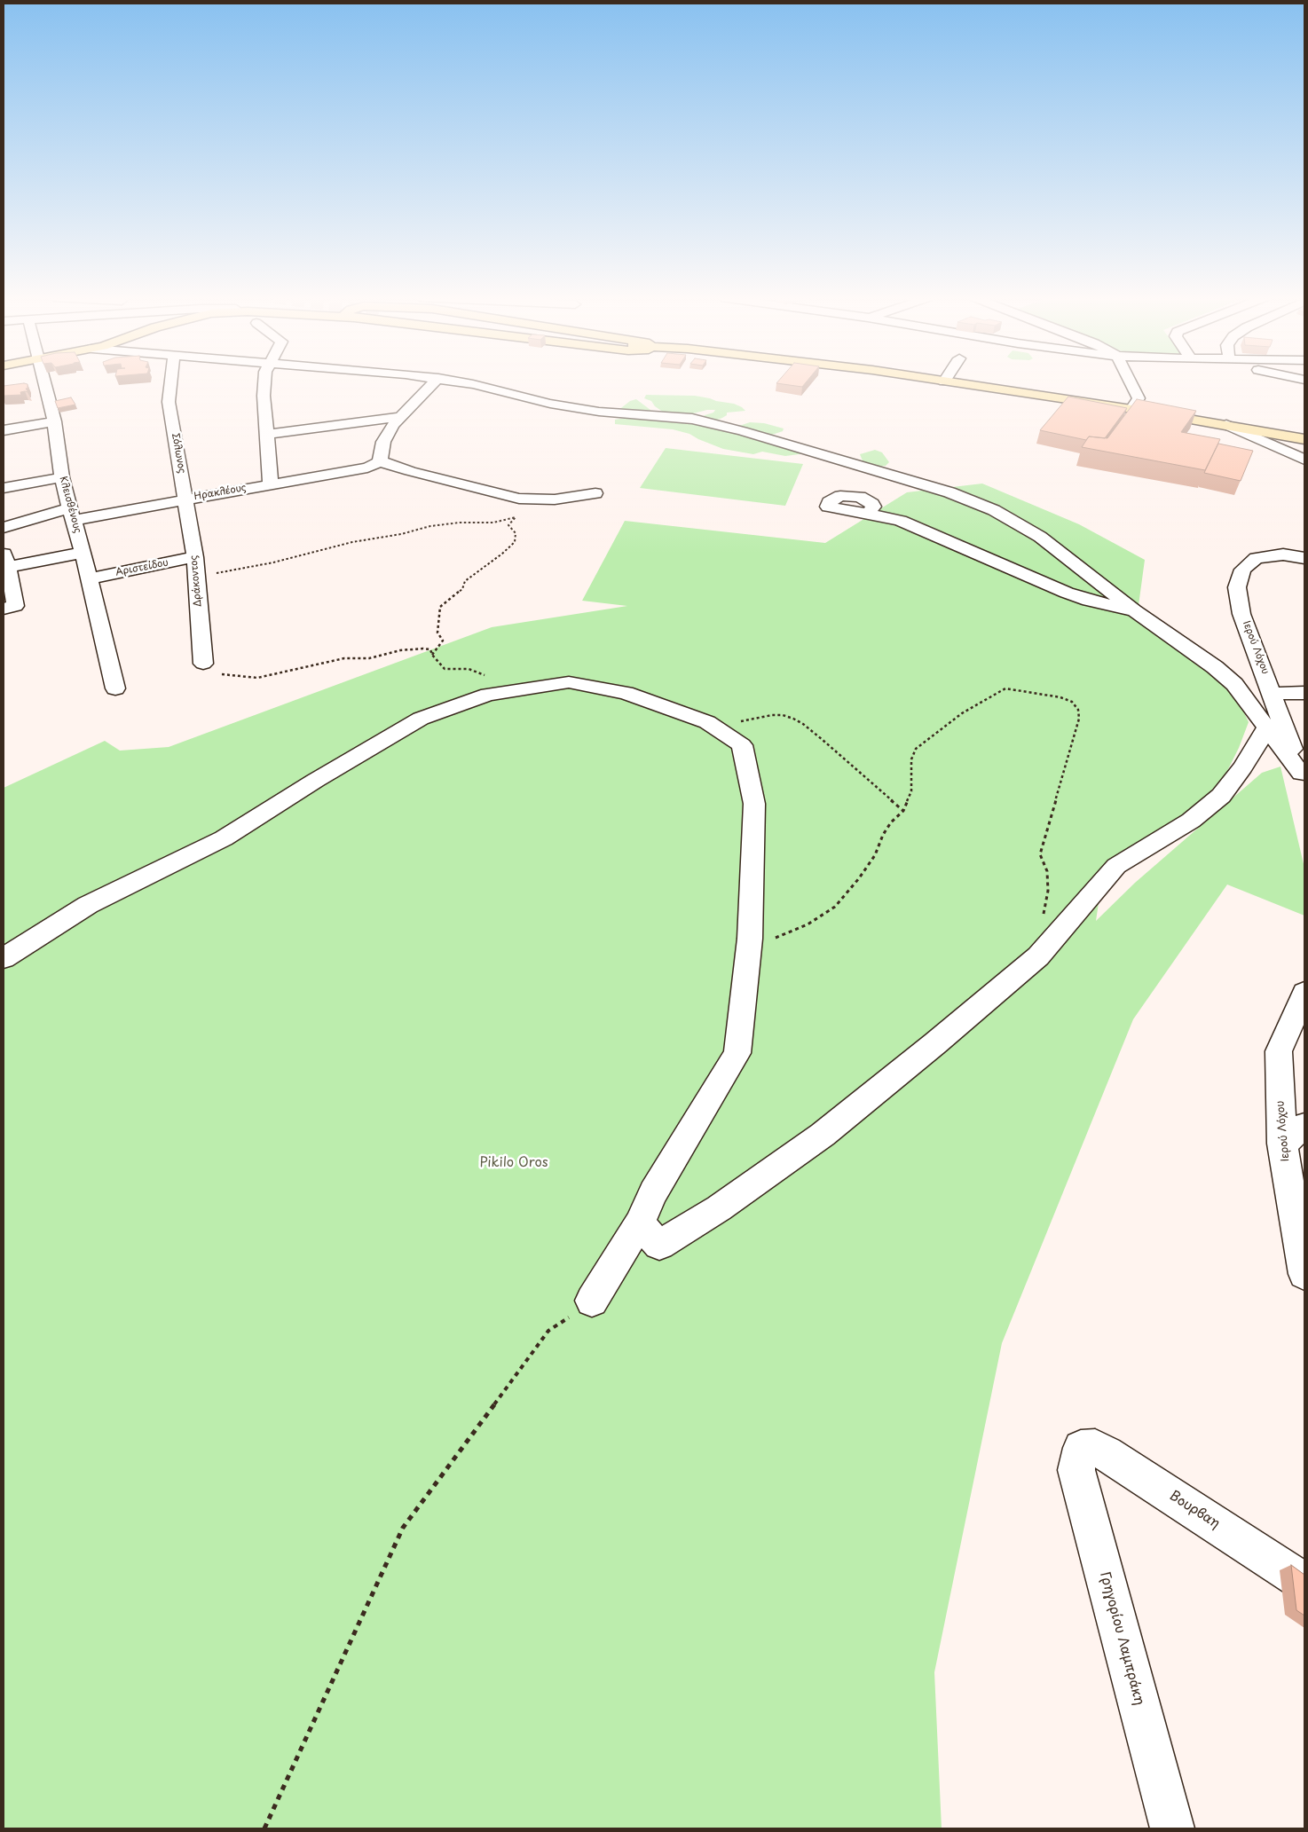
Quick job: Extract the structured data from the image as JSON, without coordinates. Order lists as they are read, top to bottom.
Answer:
{
  "streets": {
    "street": [
      "Σόλωνος",
      "Ηρακλέους",
      "Κλεισθένους",
      "Αριστείδου",
      "Δράκοντος",
      "Ιερού Λόχου",
      "Βουρβαη",
      "Γρηγορίου Λαμπράκη"
    ]
  },
  "crossings": [
    ["Σόλωνος", "Ηρακλέους"],
    ["Σόλωνος", "Δράκοντος"],
    ["Ηρακλέους", "Κλεισθένους"],
    ["Ηρακλέους", "Δράκοντος"],
    ["Κλεισθένους", "Αριστείδου"],
    ["Αριστείδου", "Δράκοντος"],
    ["Βουρβαη", "Γρηγορίου Λαμπράκη"]
  ],
  "parks": ["Pikilo Oros"]
}
